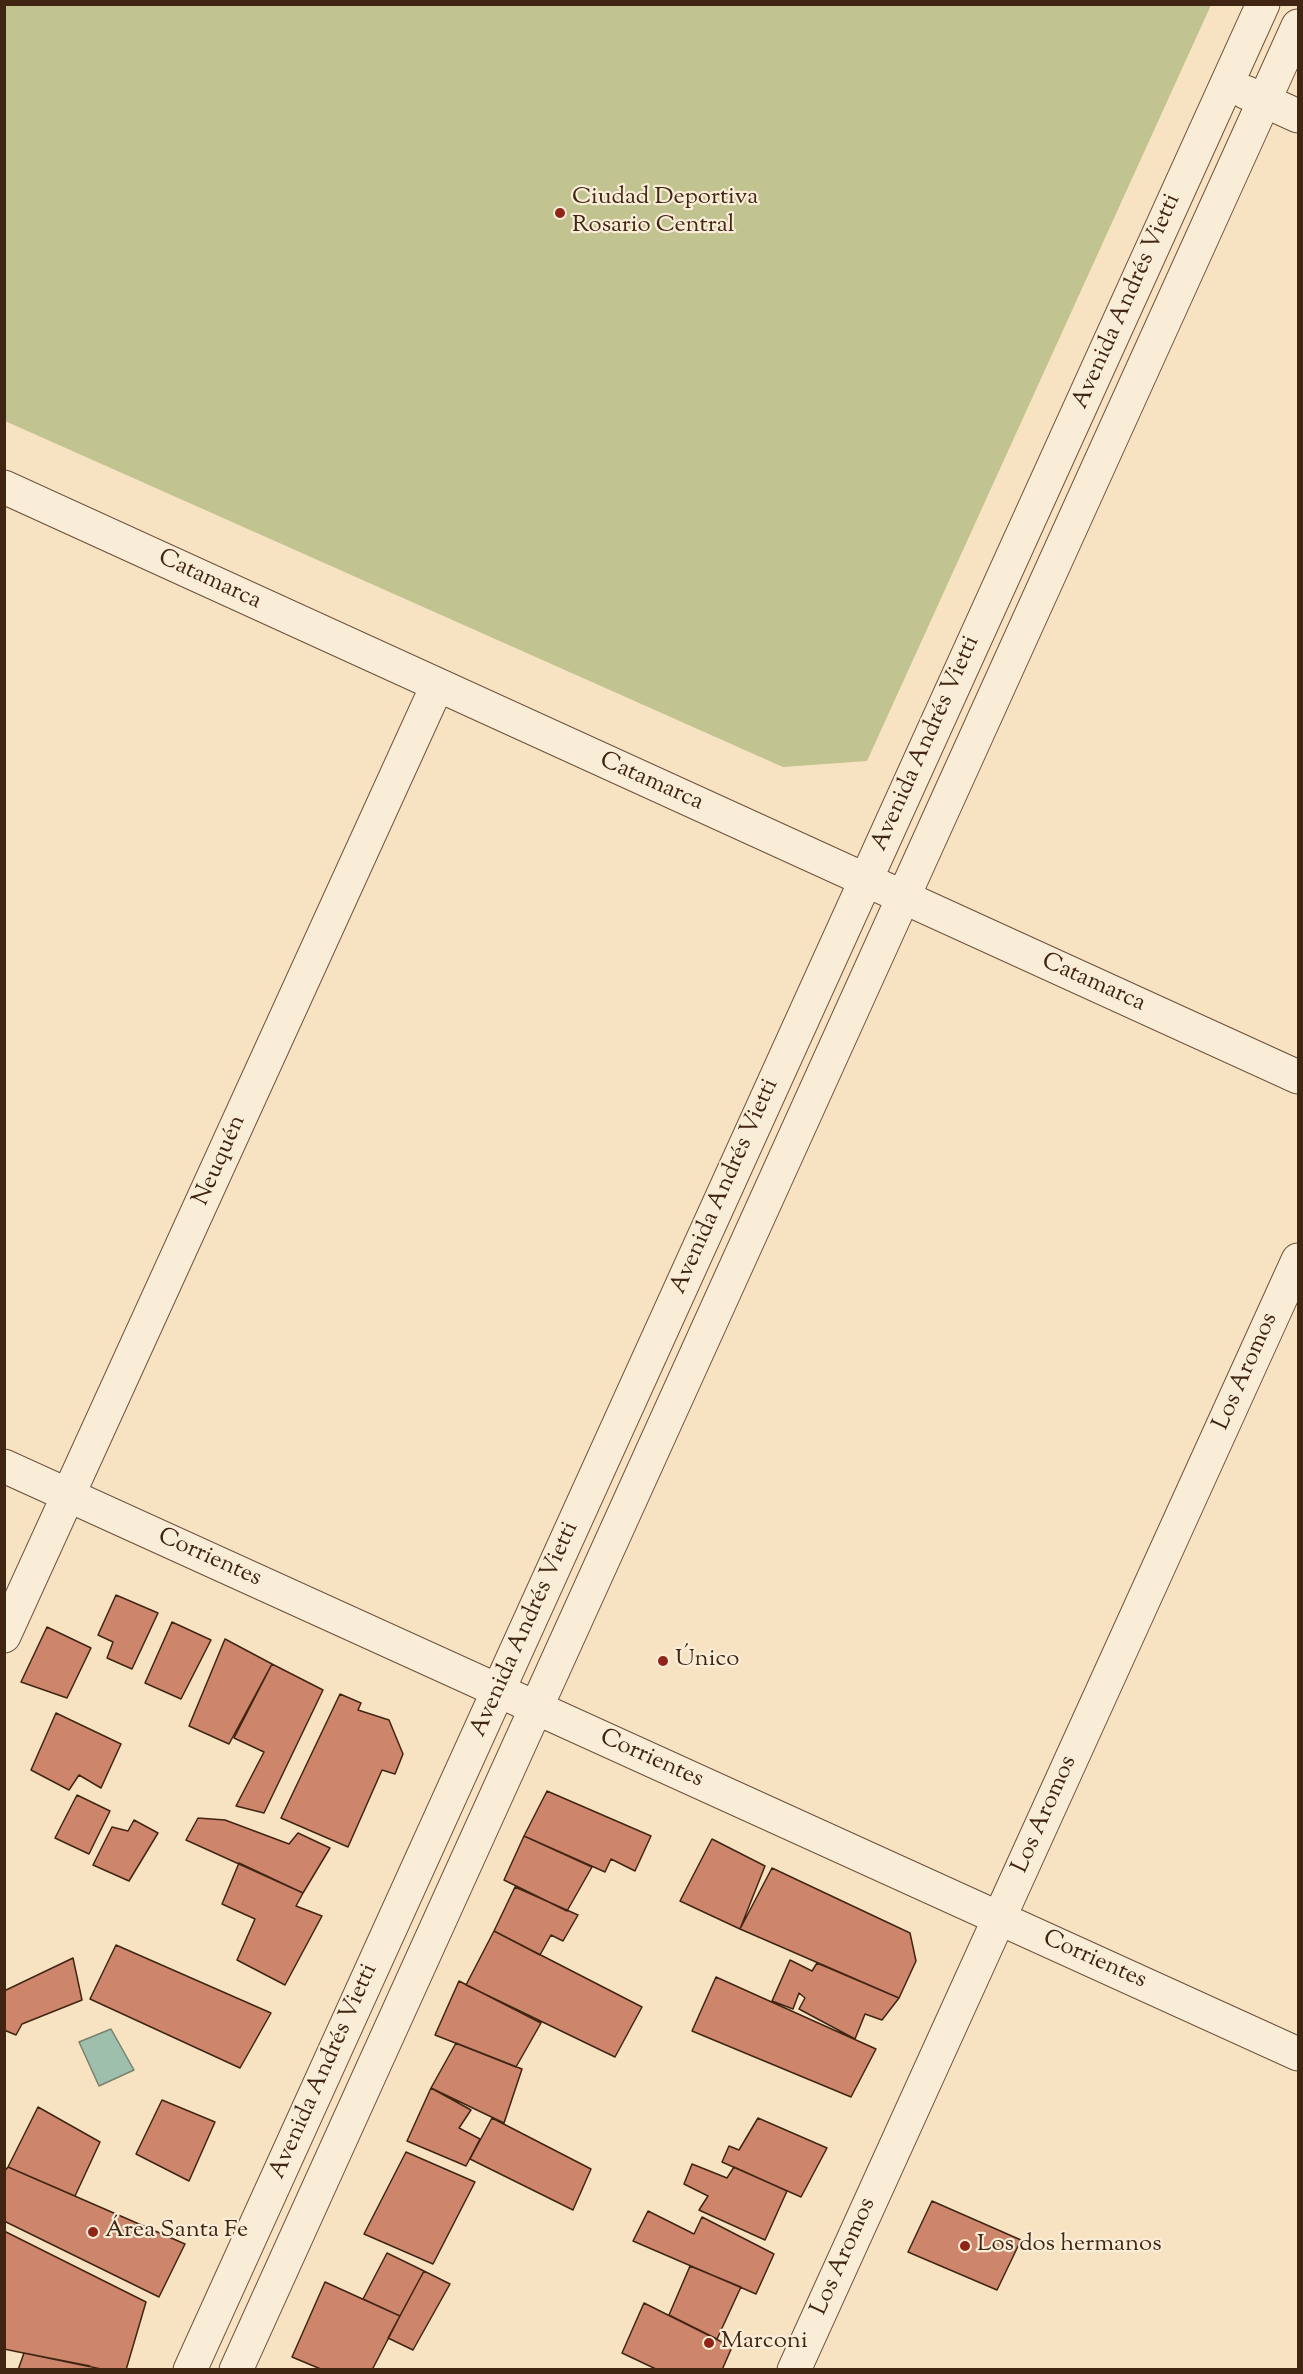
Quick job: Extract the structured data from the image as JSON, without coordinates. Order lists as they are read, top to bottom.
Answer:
{
  "streets": {
    "street": [
      "Avenida Andrés Vietti",
      "Catamarca",
      "Neuquén",
      "Los Aromos",
      "Corrientes"
    ]
  },
  "crossings": [
    ["Avenida Andrés Vietti", "Catamarca"],
    ["Avenida Andrés Vietti", "Corrientes"],
    ["Catamarca", "Neuquén"],
    ["Neuquén", "Corrientes"],
    ["Los Aromos", "Corrientes"]
  ],
  "places": [
    "Ciudad Deportiva Rosario Central",
    "Único",
    "Área Santa Fe",
    "Los dos hermanos",
    "Marconi"
  ]
}
